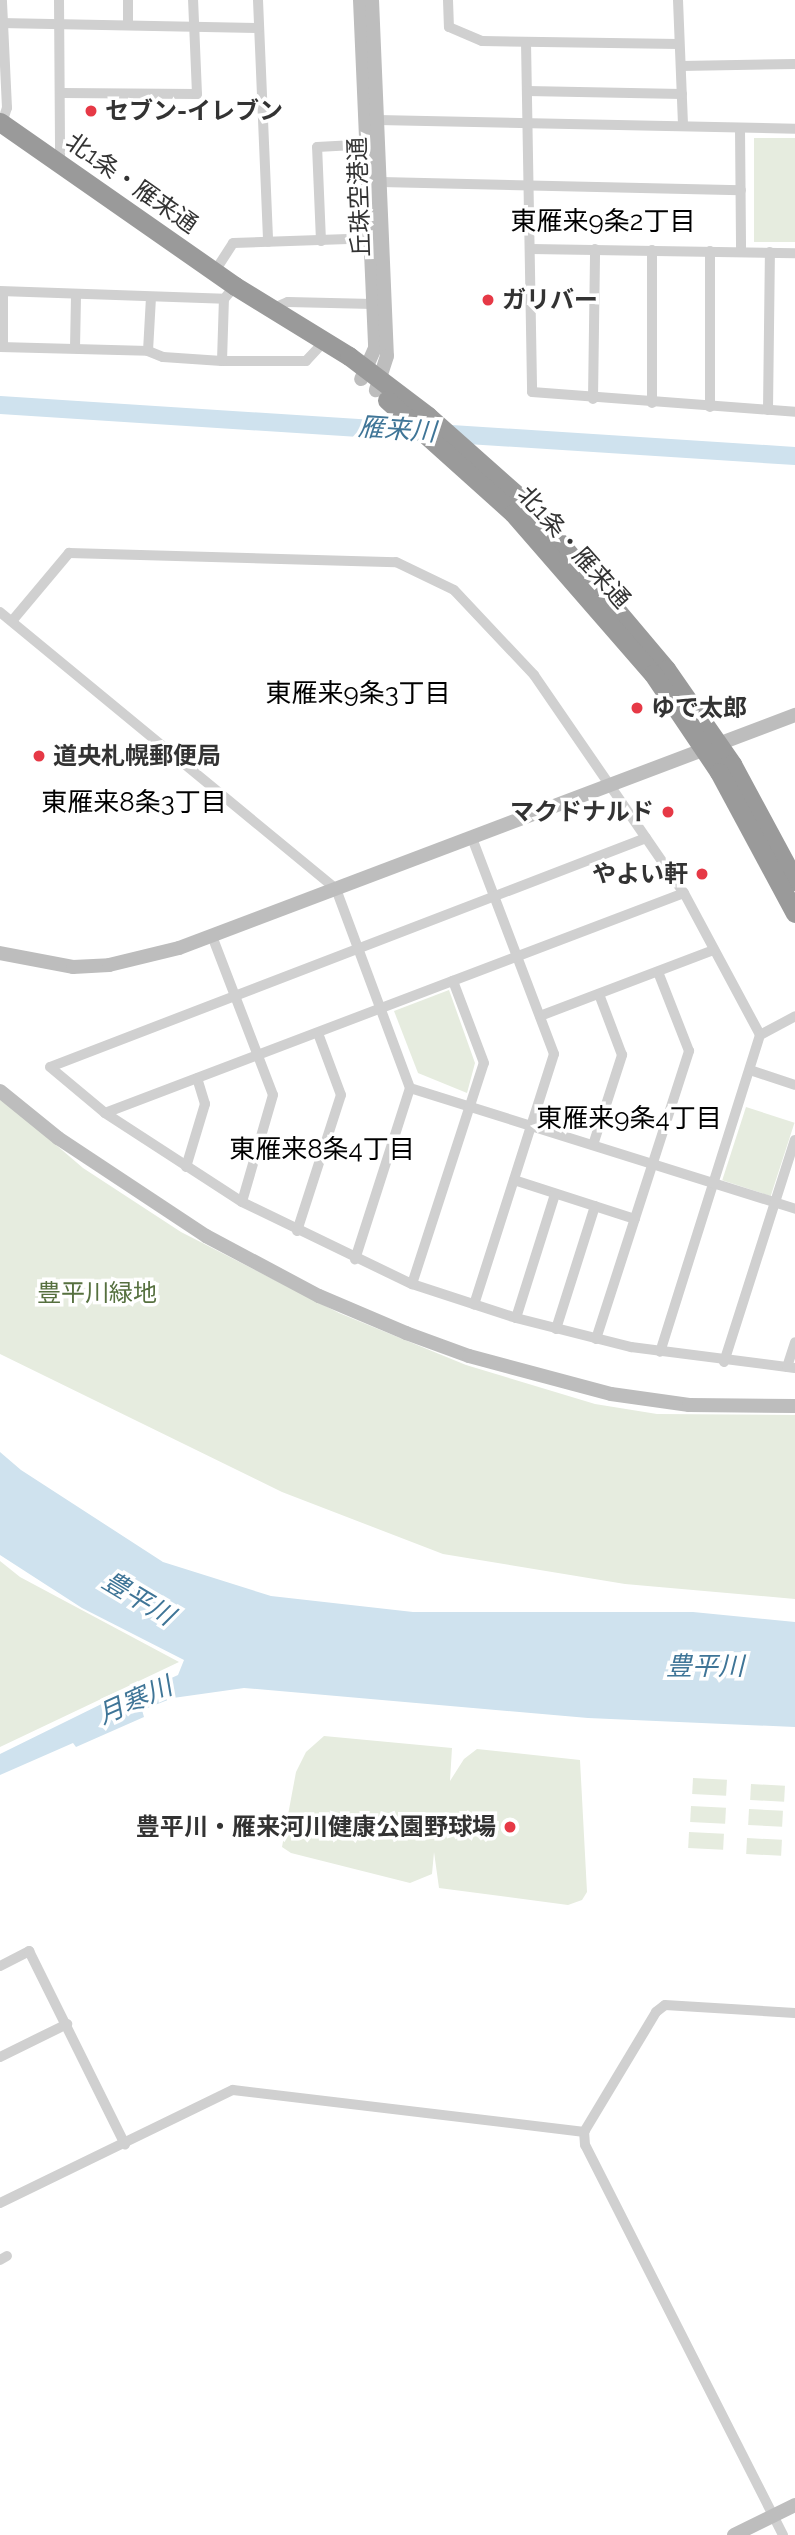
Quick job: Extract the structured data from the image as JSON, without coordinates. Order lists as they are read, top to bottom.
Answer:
{
  "streets": {
    "highway": ["北1条・雁来通"],
    "street": ["丘珠空港通"]
  },
  "crossings": [
    ["北1条・雁来通", "丘珠空港通"]
  ],
  "districts": [
    "東雁来9条2丁目",
    "東雁来9条3丁目",
    "東雁来8条3丁目",
    "東雁来9条4丁目",
    "東雁来8条4丁目"
  ],
  "water": ["雁来川", "豊平川", "月寒川"],
  "parks": ["豊平川緑地"],
  "places": [
    "セブン-イレブン",
    "ガリバー",
    "ゆで太郎",
    "道央札幌郵便局",
    "マクドナルド",
    "やよい軒",
    "豊平川・雁来河川健康公園野球場"
  ]
}
